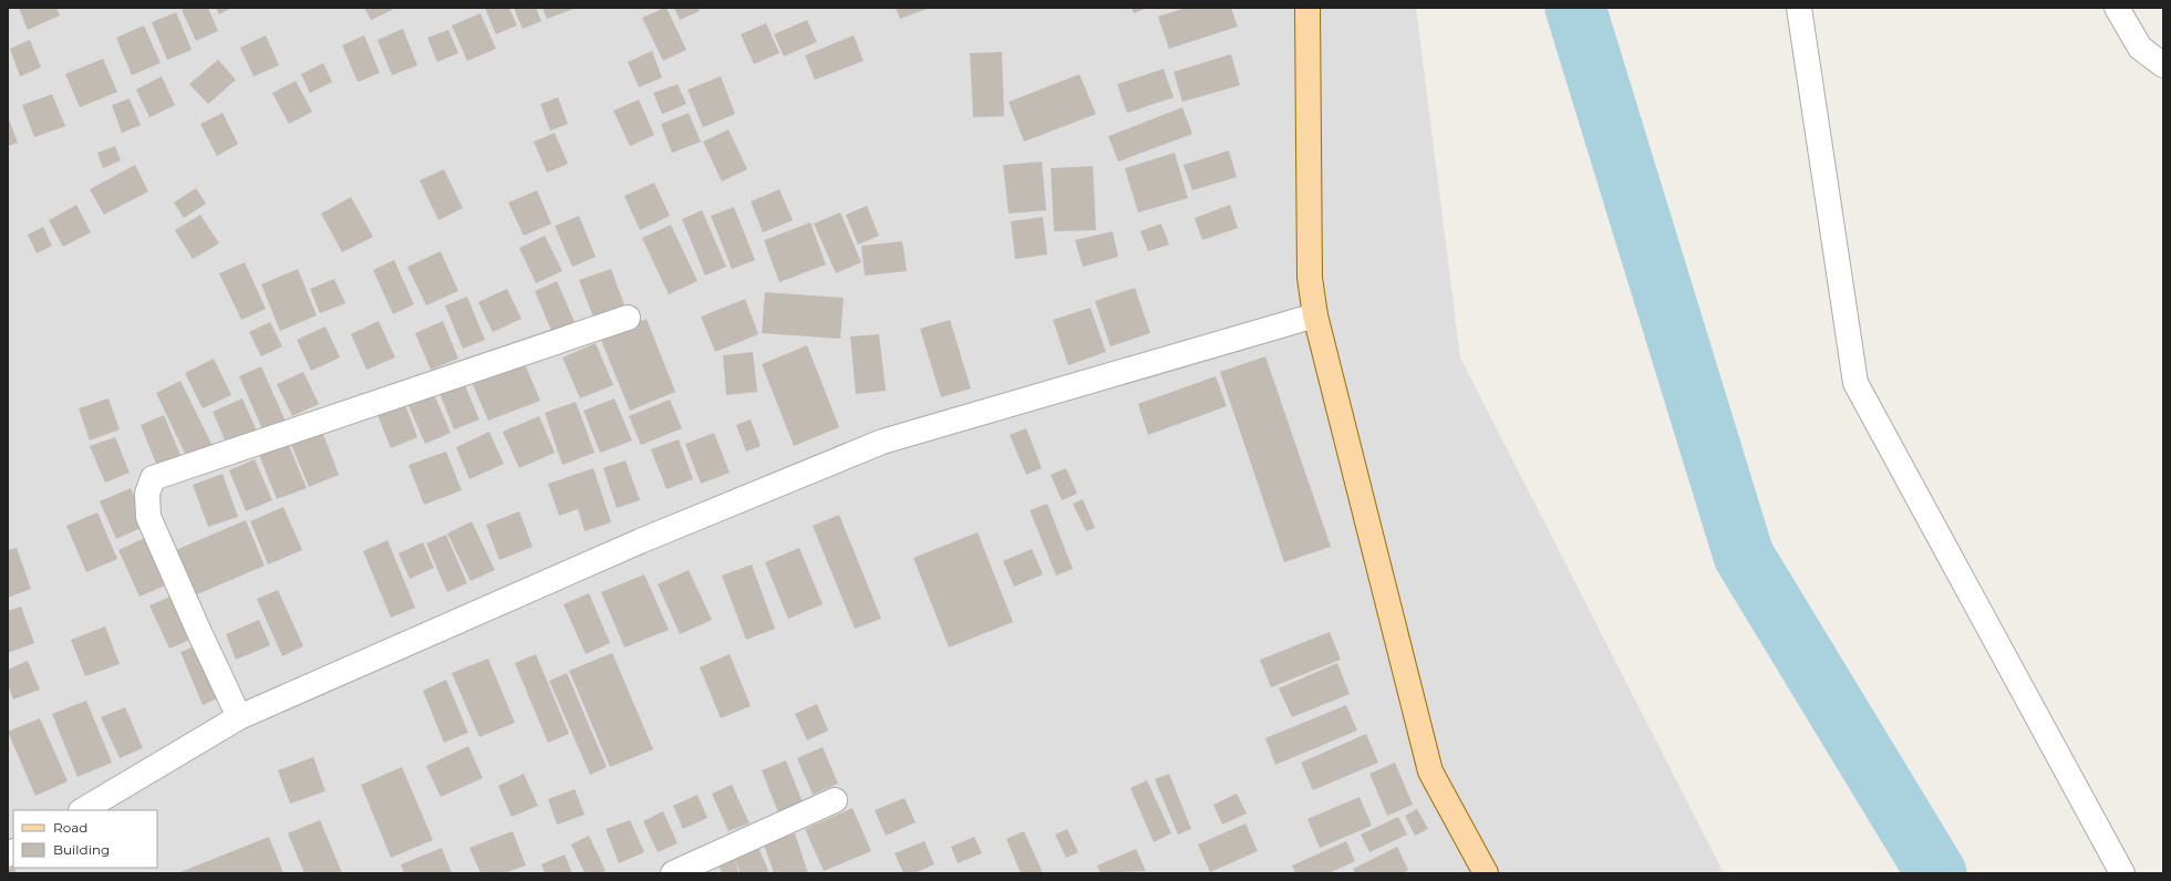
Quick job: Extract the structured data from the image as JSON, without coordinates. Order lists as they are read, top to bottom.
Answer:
{
  "legend": ["Road", "Building"]
}
